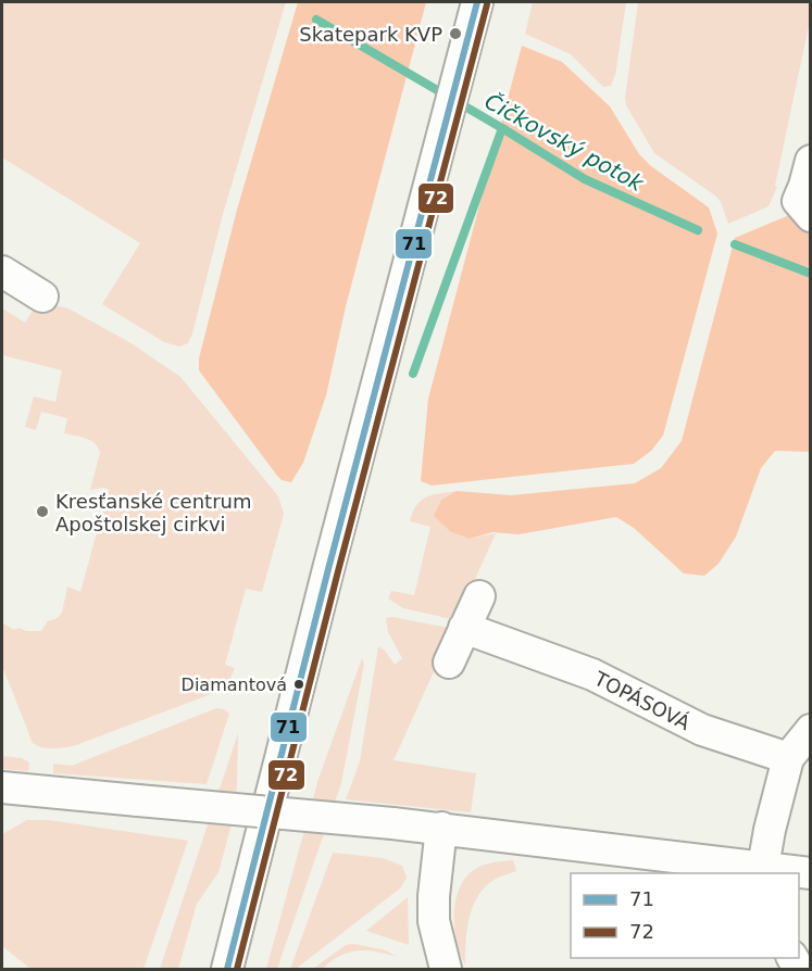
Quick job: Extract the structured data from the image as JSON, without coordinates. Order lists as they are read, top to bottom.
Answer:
{
  "streets": {
    "street": ["TOPÁSOVÁ"]
  },
  "water": ["Čičkovský potok"],
  "places": ["Skatepark KVP", "Kresťanské centrum Apoštolskej cirkvi", "Diamantová"],
  "lines": ["transit line 71", "transit line 72"],
  "legend": ["71", "72"]
}
